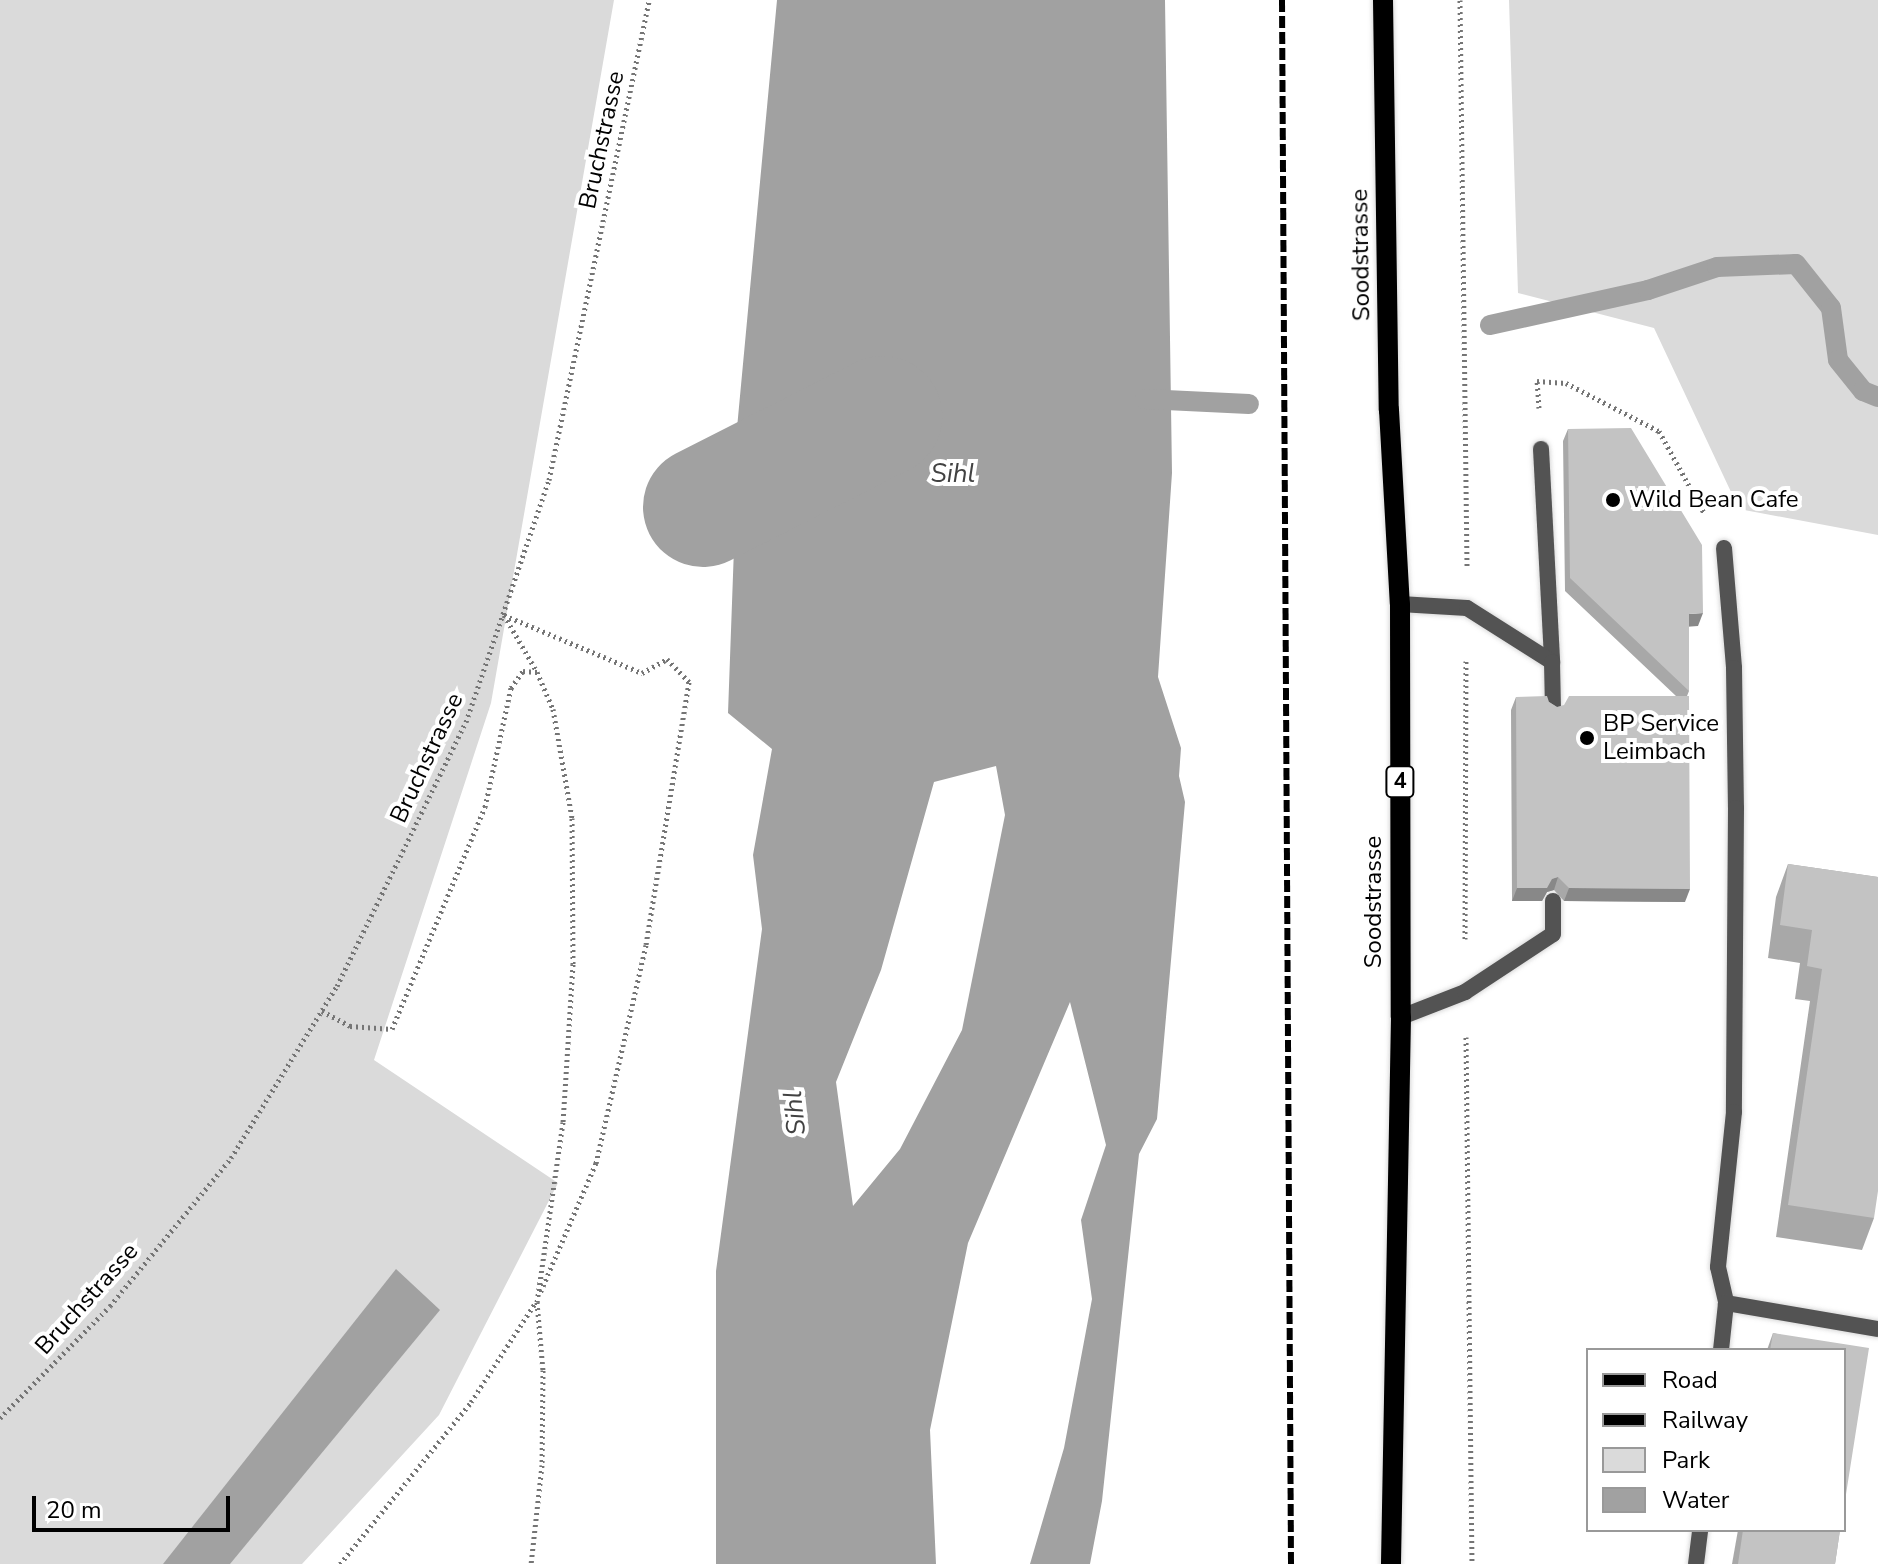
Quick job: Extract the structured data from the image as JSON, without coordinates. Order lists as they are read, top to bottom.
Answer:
{
  "streets": {
    "main road": ["Soodstrasse", "4"],
    "path": ["Bruchstrasse"]
  },
  "water": ["Sihl"],
  "places": ["Wild Bean Cafe", "BP Service Leimbach"],
  "legend": [
    "Road",
    "Railway",
    "Park",
    "Water"
  ],
  "scale_bar": "20 m"
}
